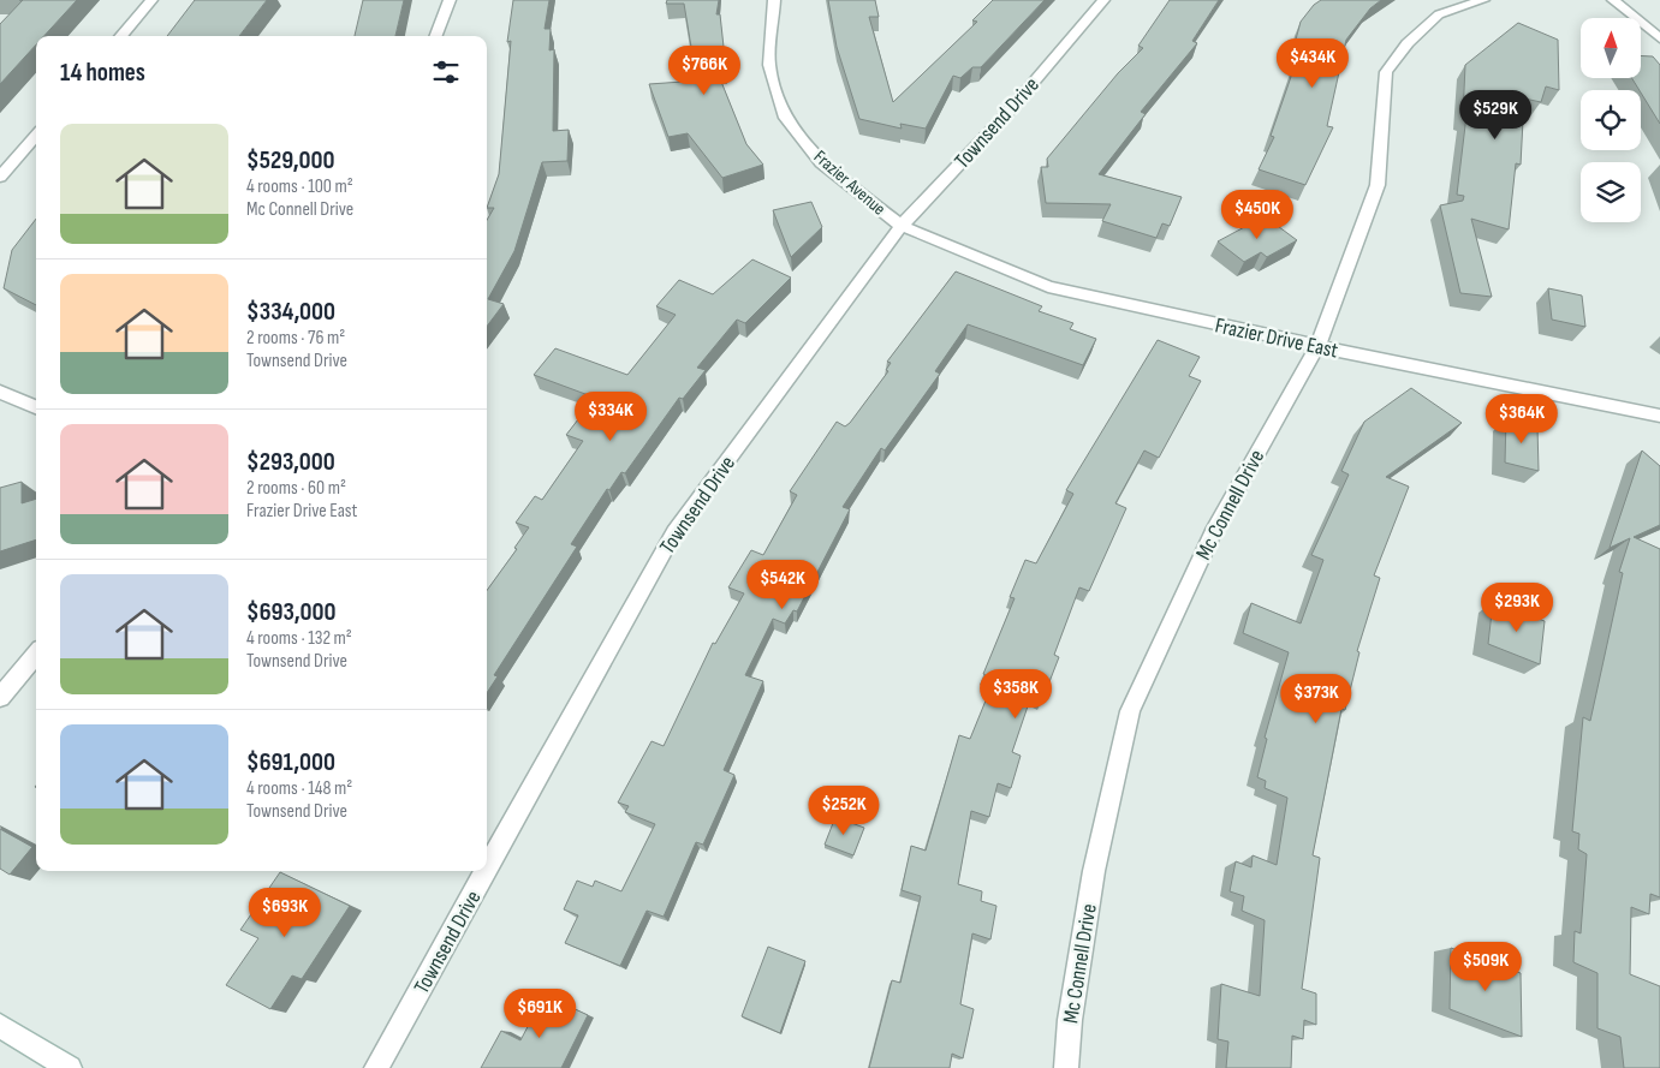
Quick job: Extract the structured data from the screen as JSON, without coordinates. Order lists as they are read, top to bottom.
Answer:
{
  "streets": {
    "street": [
      "Townsend Drive",
      "Frazier Avenue",
      "Frazier Drive East",
      "Mc Connell Drive"
    ]
  },
  "crossings": [
    ["Townsend Drive", "Frazier Avenue"],
    ["Townsend Drive", "Frazier Drive East"],
    ["Frazier Avenue", "Frazier Drive East"],
    ["Frazier Drive East", "Mc Connell Drive"]
  ],
  "north": "top",
  "page": {
    "heading": "14 homes",
    "price": [
      "$434K",
      "$766K",
      "$529K",
      "$450K",
      "$334K",
      "$364K",
      "$542K",
      "$293K",
      "$358K",
      "$373K",
      "$252K",
      "$693K",
      "$509K",
      "$691K"
    ],
    "list": [
      {
        "name": "$529,000",
        "note": "4 rooms · 100 m² · Mc Connell Drive"
      },
      {
        "name": "$334,000",
        "note": "2 rooms · 76 m² · Townsend Drive"
      },
      {
        "name": "$293,000",
        "note": "2 rooms · 60 m² · Frazier Drive East"
      },
      {
        "name": "$693,000",
        "note": "4 rooms · 132 m² · Townsend Drive"
      },
      {
        "name": "$691,000",
        "note": "4 rooms · 148 m² · Townsend Drive"
      }
    ]
  }
}
